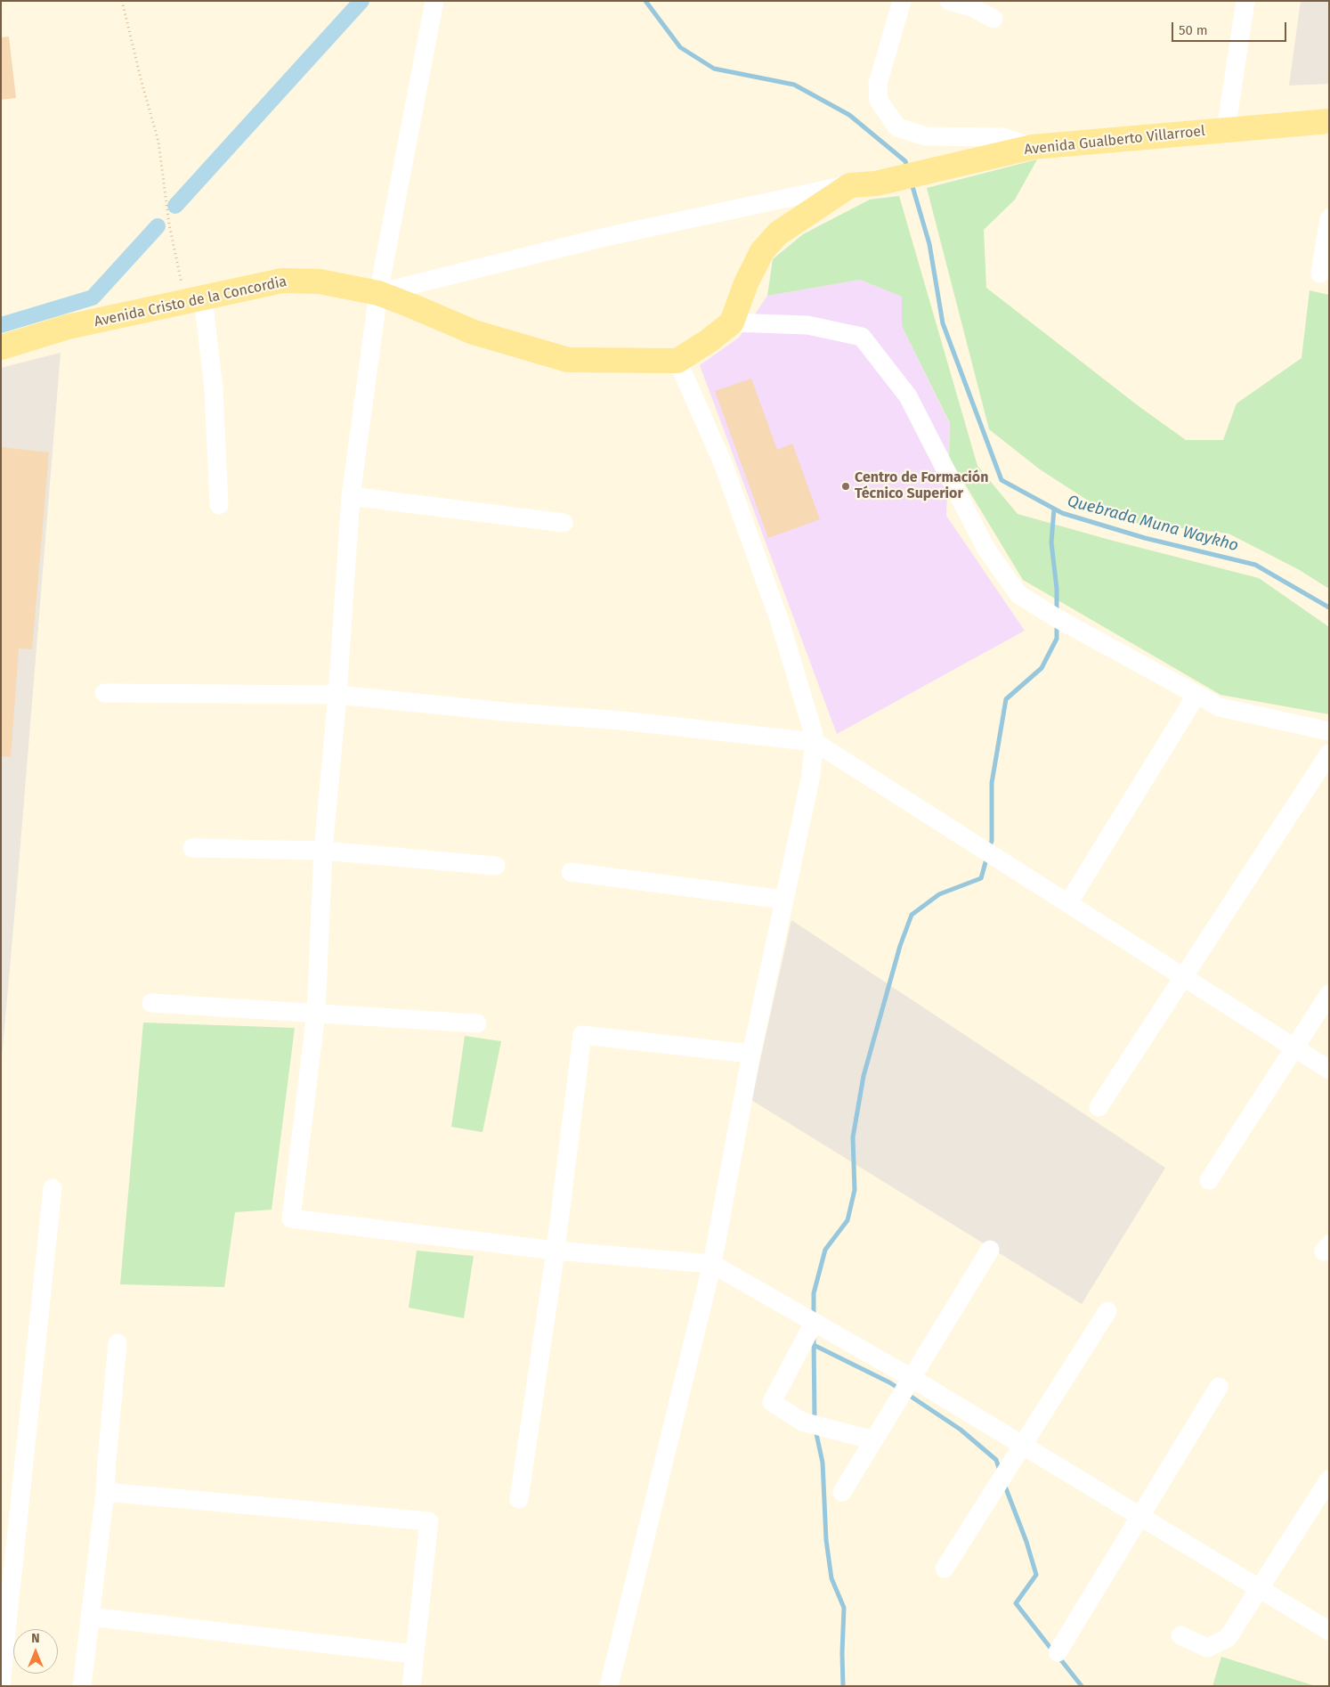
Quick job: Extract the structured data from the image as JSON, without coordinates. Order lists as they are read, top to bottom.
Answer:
{
  "streets": {
    "main road": ["Avenida Gualberto Villarroel", "Avenida Cristo de la Concordia"]
  },
  "water": ["Quebrada Muna Waykho"],
  "places": ["Centro de Formación Técnico Superior"],
  "scale_bar": "50 m",
  "north": "top"
}
